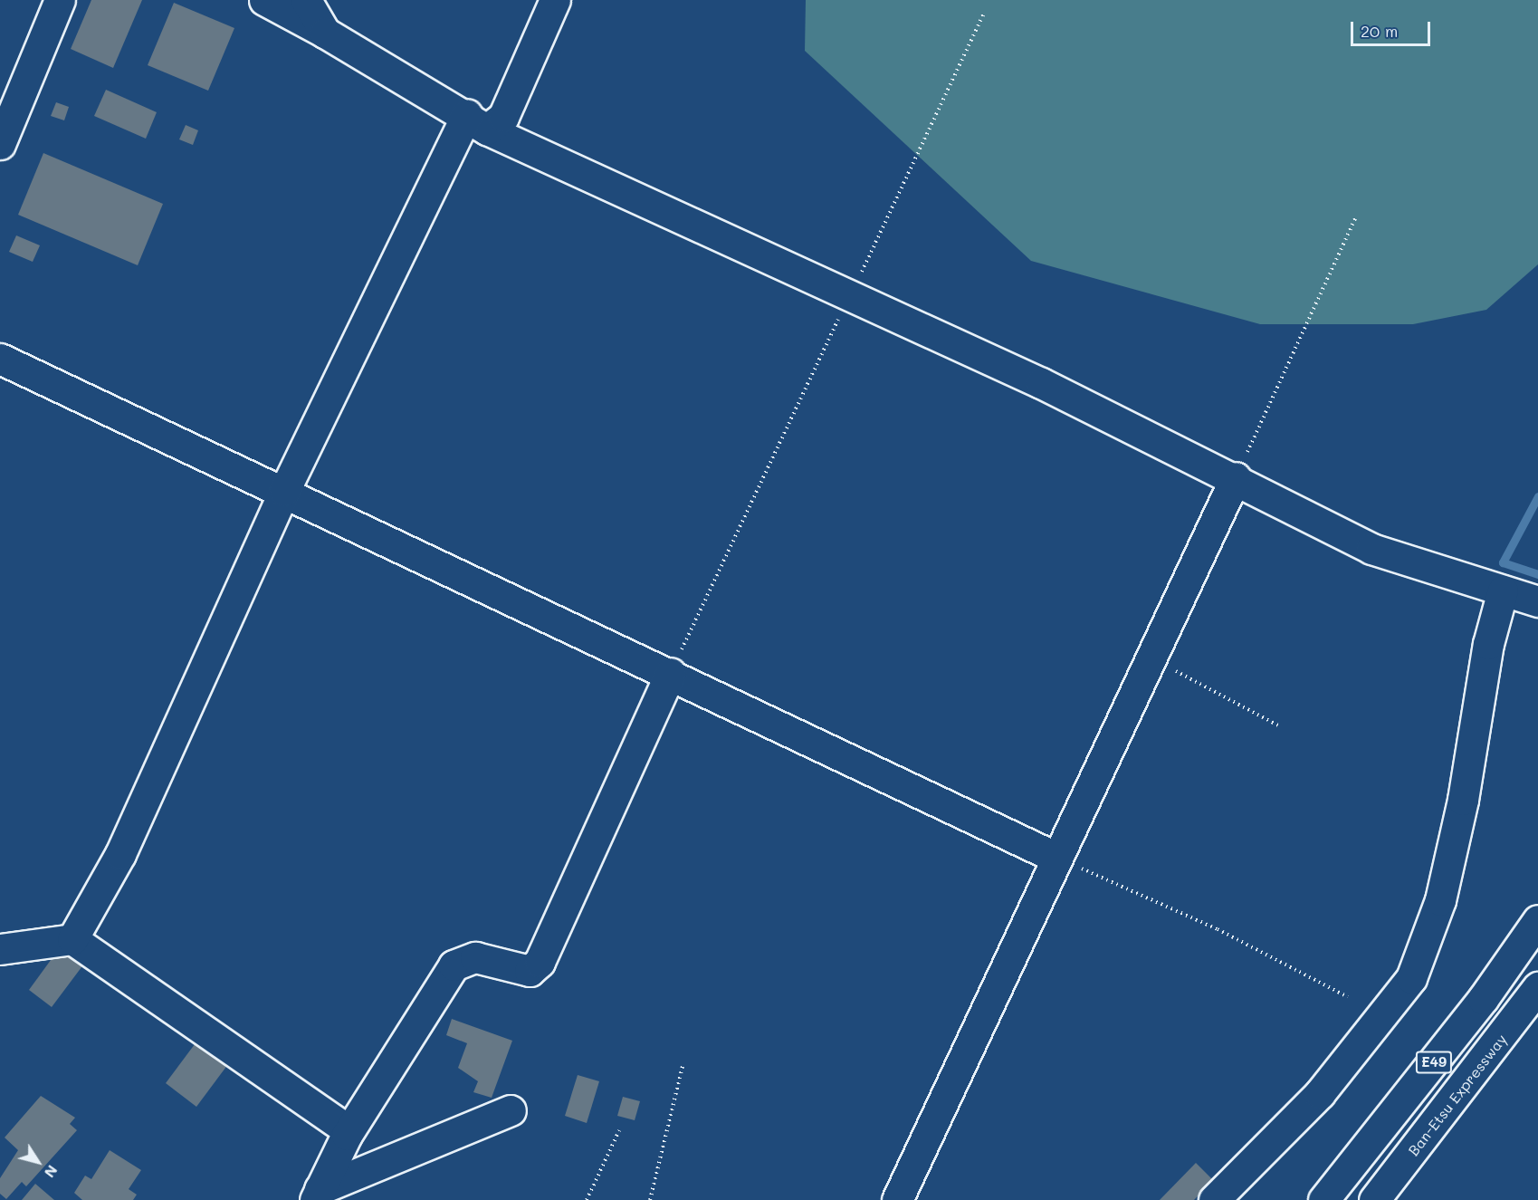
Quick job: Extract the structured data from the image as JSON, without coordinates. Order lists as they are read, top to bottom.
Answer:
{
  "streets": {
    "main road": ["E49", "Ban-Etsu Expressway"]
  },
  "scale_bar": "20 m",
  "north": "bottom right"
}
